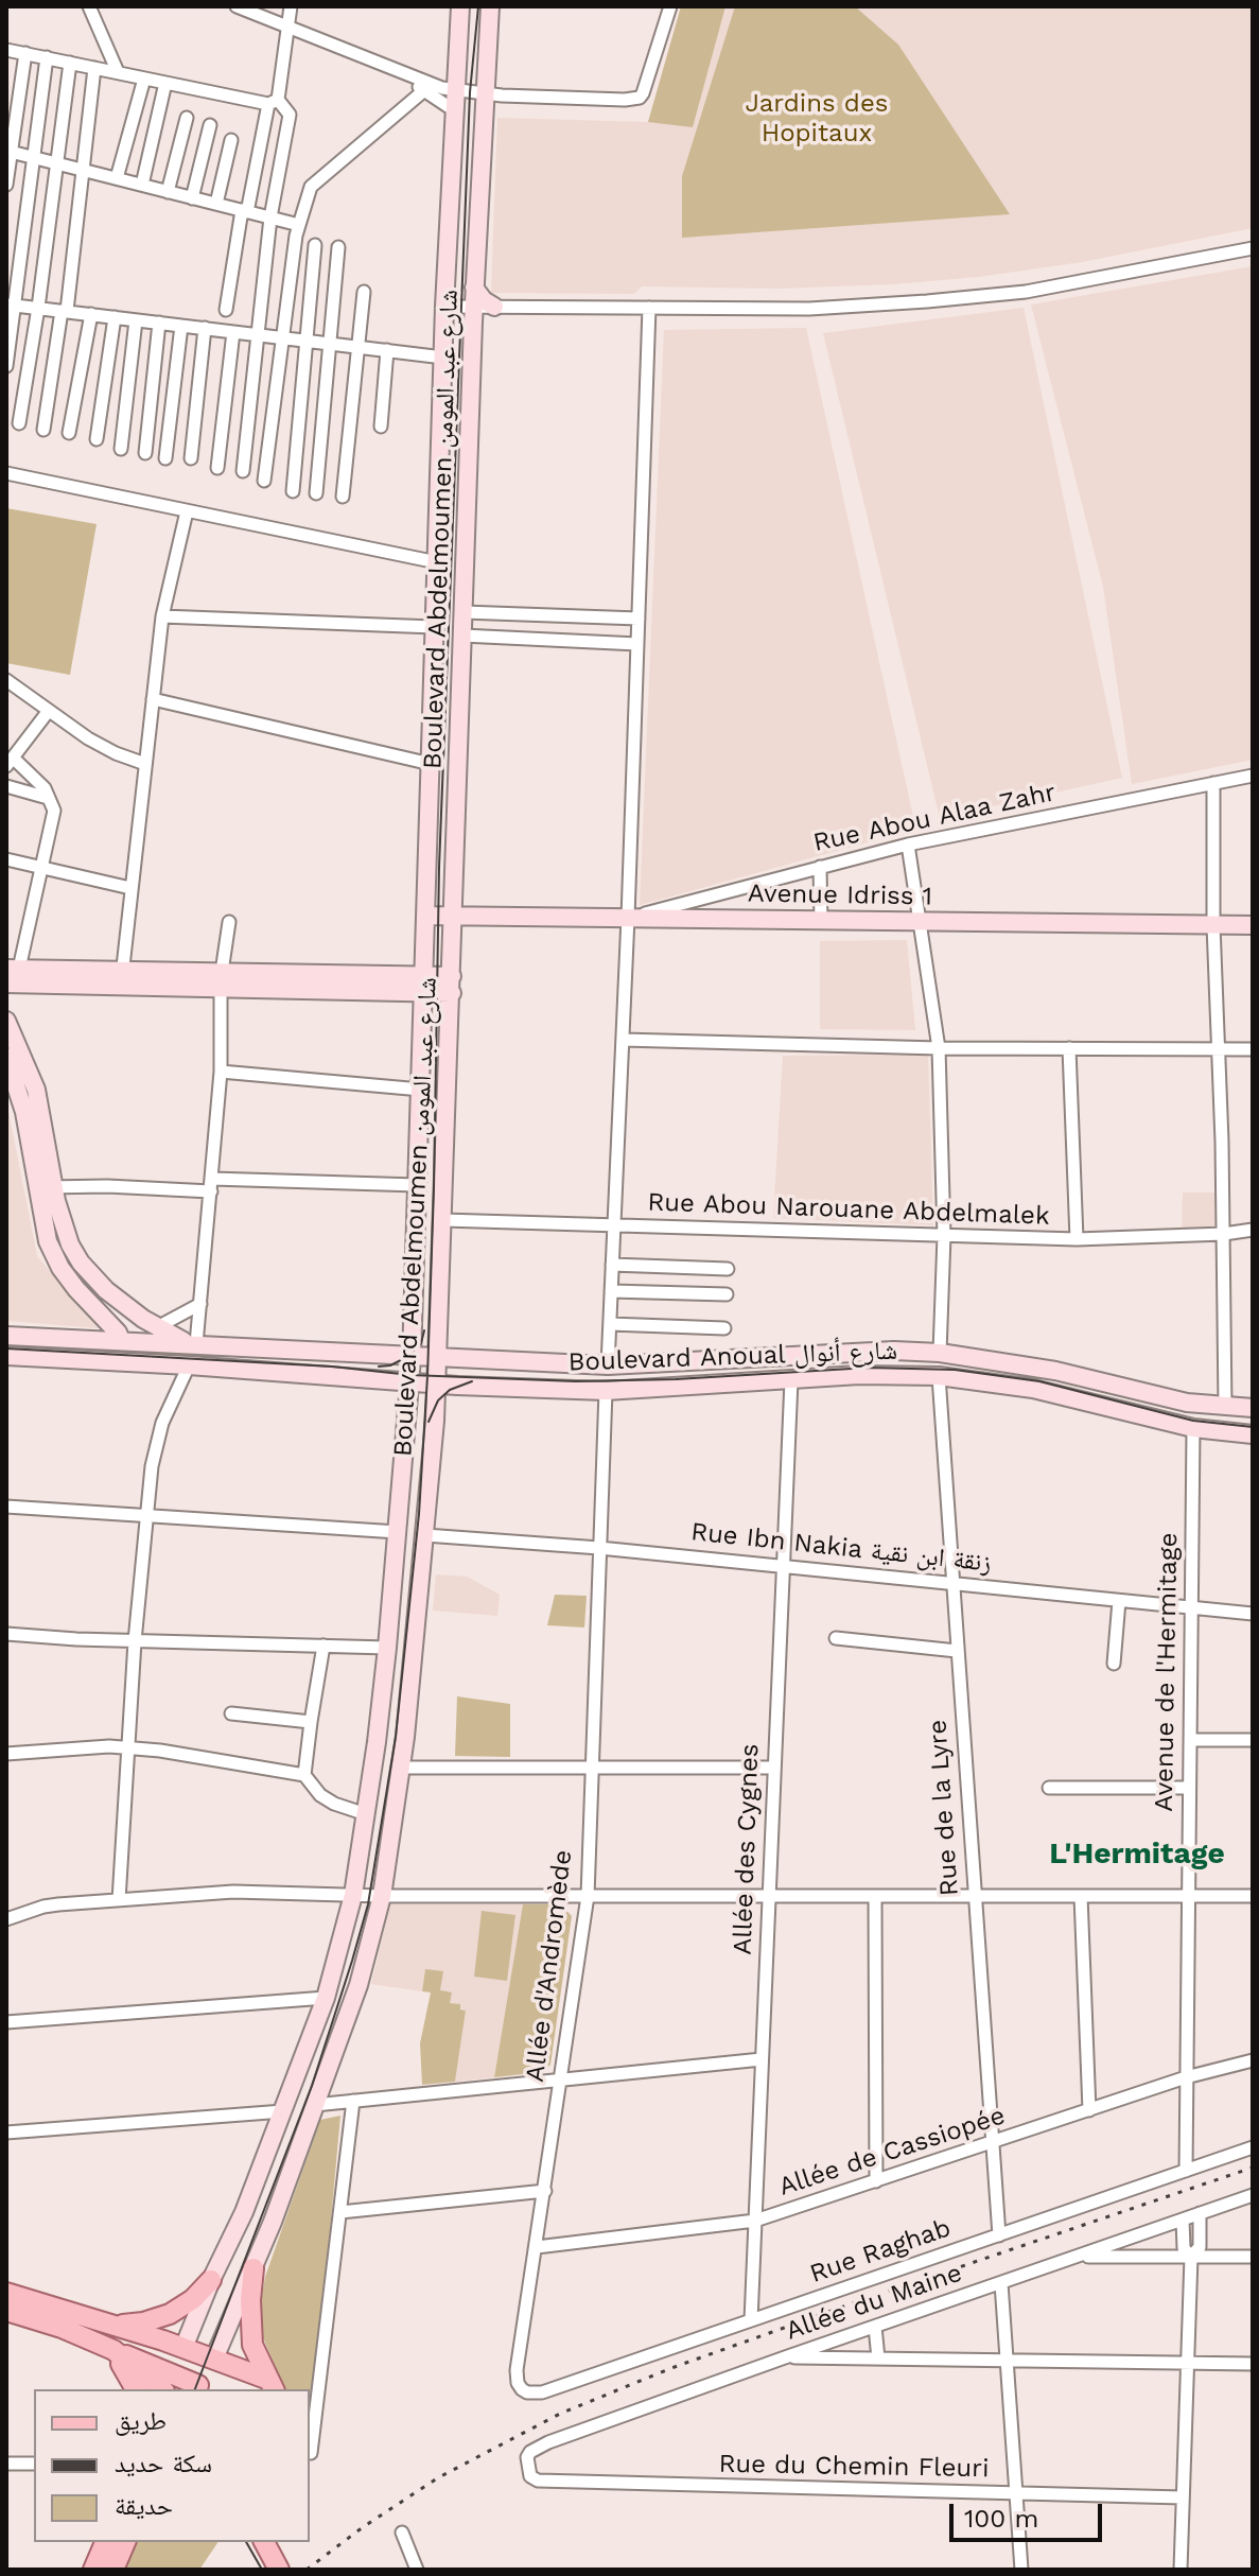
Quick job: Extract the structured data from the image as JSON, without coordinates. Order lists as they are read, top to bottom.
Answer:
{
  "streets": {
    "main road": ["Boulevard Abdelmoumen شارع عبد المومن", "Avenue Idriss 1", "Boulevard Anoual شارع أنوال"],
    "street": [
      "Rue Abou Alaa Zahr",
      "Rue Abou Narouane Abdelmalek",
      "Rue Ibn Nakia زنقة ابن نقية",
      "Avenue de l'Hermitage",
      "Rue de la Lyre",
      "Allée des Cygnes",
      "Allée d'Andromède",
      "Allée de Cassiopée",
      "Rue Raghab",
      "Allée du Maine",
      "Rue du Chemin Fleuri"
    ]
  },
  "crossings": [
    ["Boulevard Abdelmoumen شارع عبد المومن", "Avenue Idriss 1"],
    ["Boulevard Abdelmoumen شارع عبد المومن", "Rue Abou Narouane Abdelmalek"],
    ["Boulevard Abdelmoumen شارع عبد المومن", "Boulevard Anoual شارع أنوال"],
    ["Boulevard Abdelmoumen شارع عبد المومن", "Rue Ibn Nakia زنقة ابن نقية"],
    ["Rue Abou Alaa Zahr", "Avenue Idriss 1"],
    ["Boulevard Anoual شارع أنوال", "Avenue de l'Hermitage"],
    ["Boulevard Anoual شارع أنوال", "Rue de la Lyre"],
    ["Boulevard Anoual شارع أنوال", "Allée des Cygnes"],
    ["Boulevard Anoual شارع أنوال", "Allée d'Andromède"],
    ["Rue Ibn Nakia زنقة ابن نقية", "Avenue de l'Hermitage"],
    ["Rue Ibn Nakia زنقة ابن نقية", "Rue de la Lyre"],
    ["Rue Ibn Nakia زنقة ابن نقية", "Allée des Cygnes"],
    ["Rue Ibn Nakia زنقة ابن نقية", "Allée d'Andromède"],
    ["Avenue de l'Hermitage", "Allée de Cassiopée"],
    ["Avenue de l'Hermitage", "Rue Raghab"],
    ["Rue de la Lyre", "Allée de Cassiopée"],
    ["Rue de la Lyre", "Rue Raghab"],
    ["Allée des Cygnes", "Allée de Cassiopée"],
    ["Allée des Cygnes", "Rue Raghab"],
    ["Allée d'Andromède", "Allée de Cassiopée"],
    ["Allée d'Andromède", "Rue Raghab"],
    ["Allée du Maine", "Rue du Chemin Fleuri"]
  ],
  "districts": ["L'Hermitage"],
  "parks": ["Jardins des Hopitaux"],
  "legend": ["طريق", "سكة حديد", "حديقة"],
  "scale_bar": "100 m"
}
